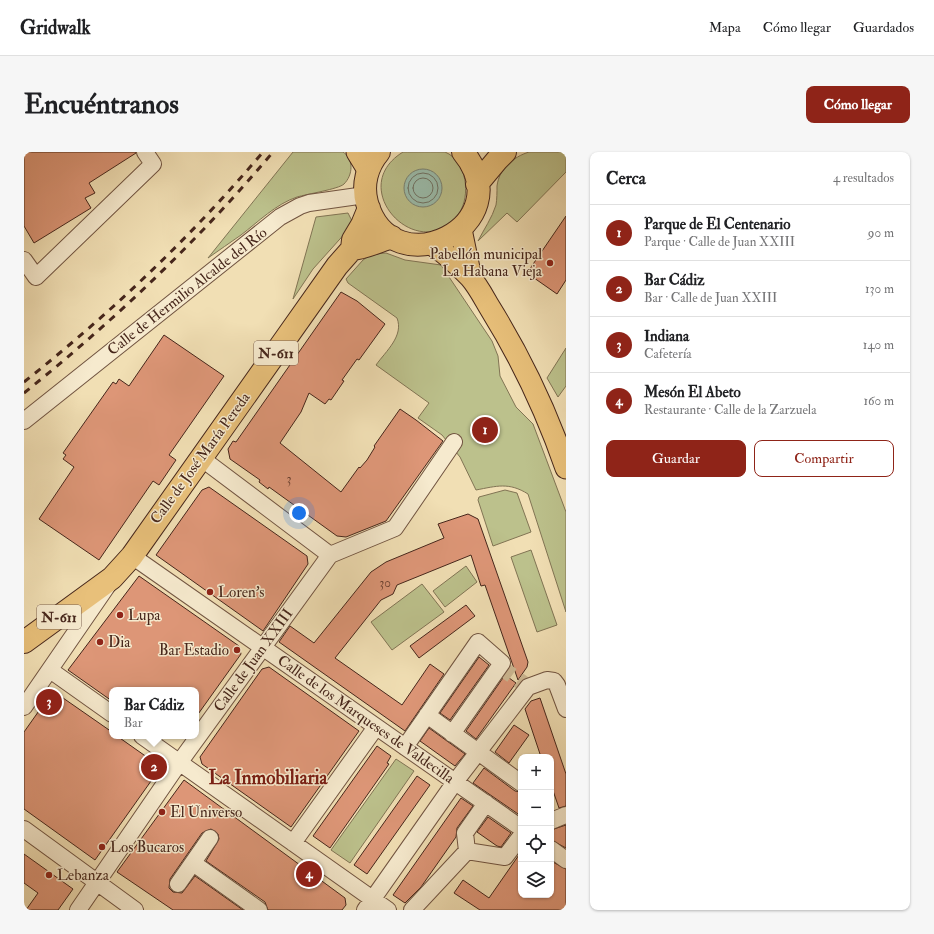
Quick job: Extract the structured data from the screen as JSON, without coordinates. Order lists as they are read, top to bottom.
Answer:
{
  "streets": {
    "highway": ["N-611", "Calle de José María Pereda"],
    "street": ["Calle de Hermilio Alcalde del Río", "Calle de Juan XXIII", "Calle de los Marqueses de Valdecilla"]
  },
  "crossings": [
    ["Calle de Hermilio Alcalde del Río", "N-611"],
    ["Calle de Hermilio Alcalde del Río", "Calle de José María Pereda"],
    ["N-611", "Calle de José María Pereda"],
    ["Calle de José María Pereda", "Calle de los Marqueses de Valdecilla"],
    ["Calle de Juan XXIII", "Calle de los Marqueses de Valdecilla"]
  ],
  "districts": ["La Inmobiliaria"],
  "places": [
    "Pabellón municipal La Habana Vieja",
    "Loren's",
    "Lupa",
    "Dia",
    "Bar Estadio",
    "El Universo",
    "Los Bucaros",
    "Lebanza"
  ],
  "house_numbers": ["3", "30"],
  "page": {
    "header": "Gridwalk",
    "nav": ["Mapa", "Cómo llegar", "Guardados"],
    "buttons": [
      "Cómo llegar",
      ["Guardar", "Compartir"]
    ],
    "title": "Encuéntranos",
    "heading": ["Cerca", "4 resultados"],
    "list": [
      {
        "mark": "1",
        "name": "Parque de El Centenario",
        "note": "Parque · Calle de Juan XXIII",
        "value": "90 m"
      },
      {
        "mark": "2",
        "name": "Bar Cádiz",
        "note": "Bar · Calle de Juan XXIII",
        "value": "130 m"
      },
      {
        "mark": "3",
        "name": "Indiana",
        "note": "Cafetería",
        "value": "140 m"
      },
      {
        "mark": "4",
        "name": "Mesón El Abeto",
        "note": "Restaurante · Calle de la Zarzuela",
        "value": "160 m"
      }
    ],
    "pins": [
      "1",
      "3",
      "2",
      "4"
    ],
    "popup": ["Bar Cádiz", "Bar"],
    "map_buttons": ["+", "−"]
  }
}
